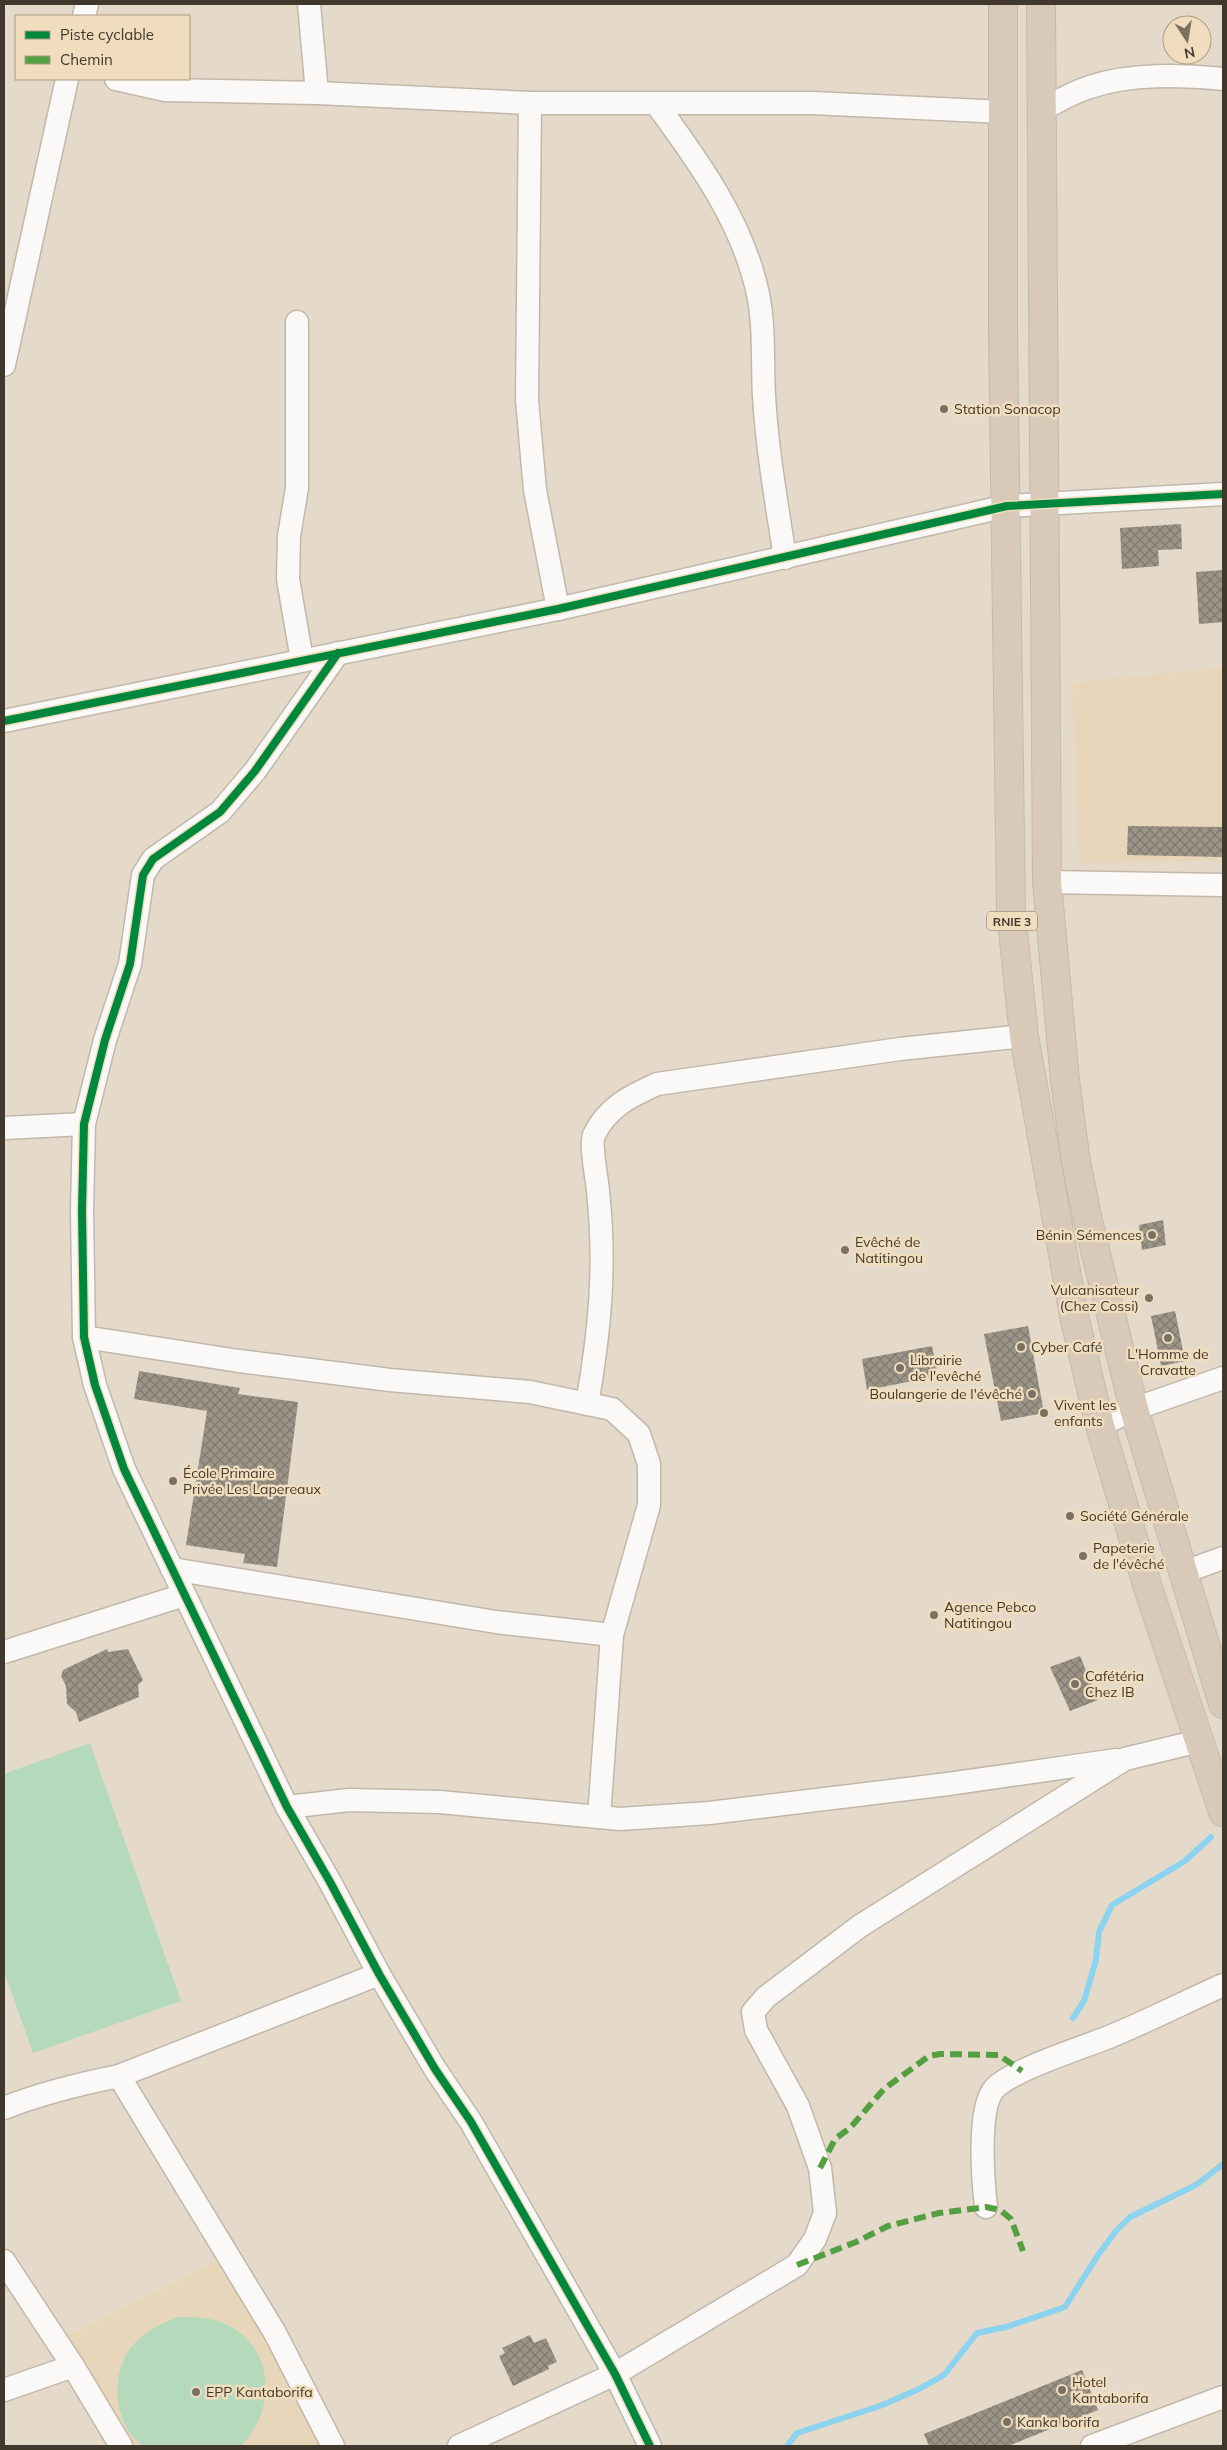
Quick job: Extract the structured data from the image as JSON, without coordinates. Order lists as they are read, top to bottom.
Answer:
{
  "streets": {
    "highway": ["RNIE 3"]
  },
  "places": [
    "Station Sonacop",
    "Bénin Sémences",
    "Evêché de Natitingou",
    "Vulcanisateur (Chez Cossi)",
    "L'Homme de Cravatte",
    "Cyber Café",
    "Librairie de l'evêché",
    "Boulangerie de l'évêché",
    "Vivent les enfants",
    "École Primaire Privée Les Lapereaux",
    "Société Générale",
    "Papeterie de l'évêché",
    "Agence Pebco Natitingou",
    "Cafétéria Chez IB",
    "Hotel Kantaborifa",
    "EPP Kantaborifa",
    "Kanka borifa"
  ],
  "legend": ["Piste cyclable", "Chemin"],
  "north": "bottom"
}
